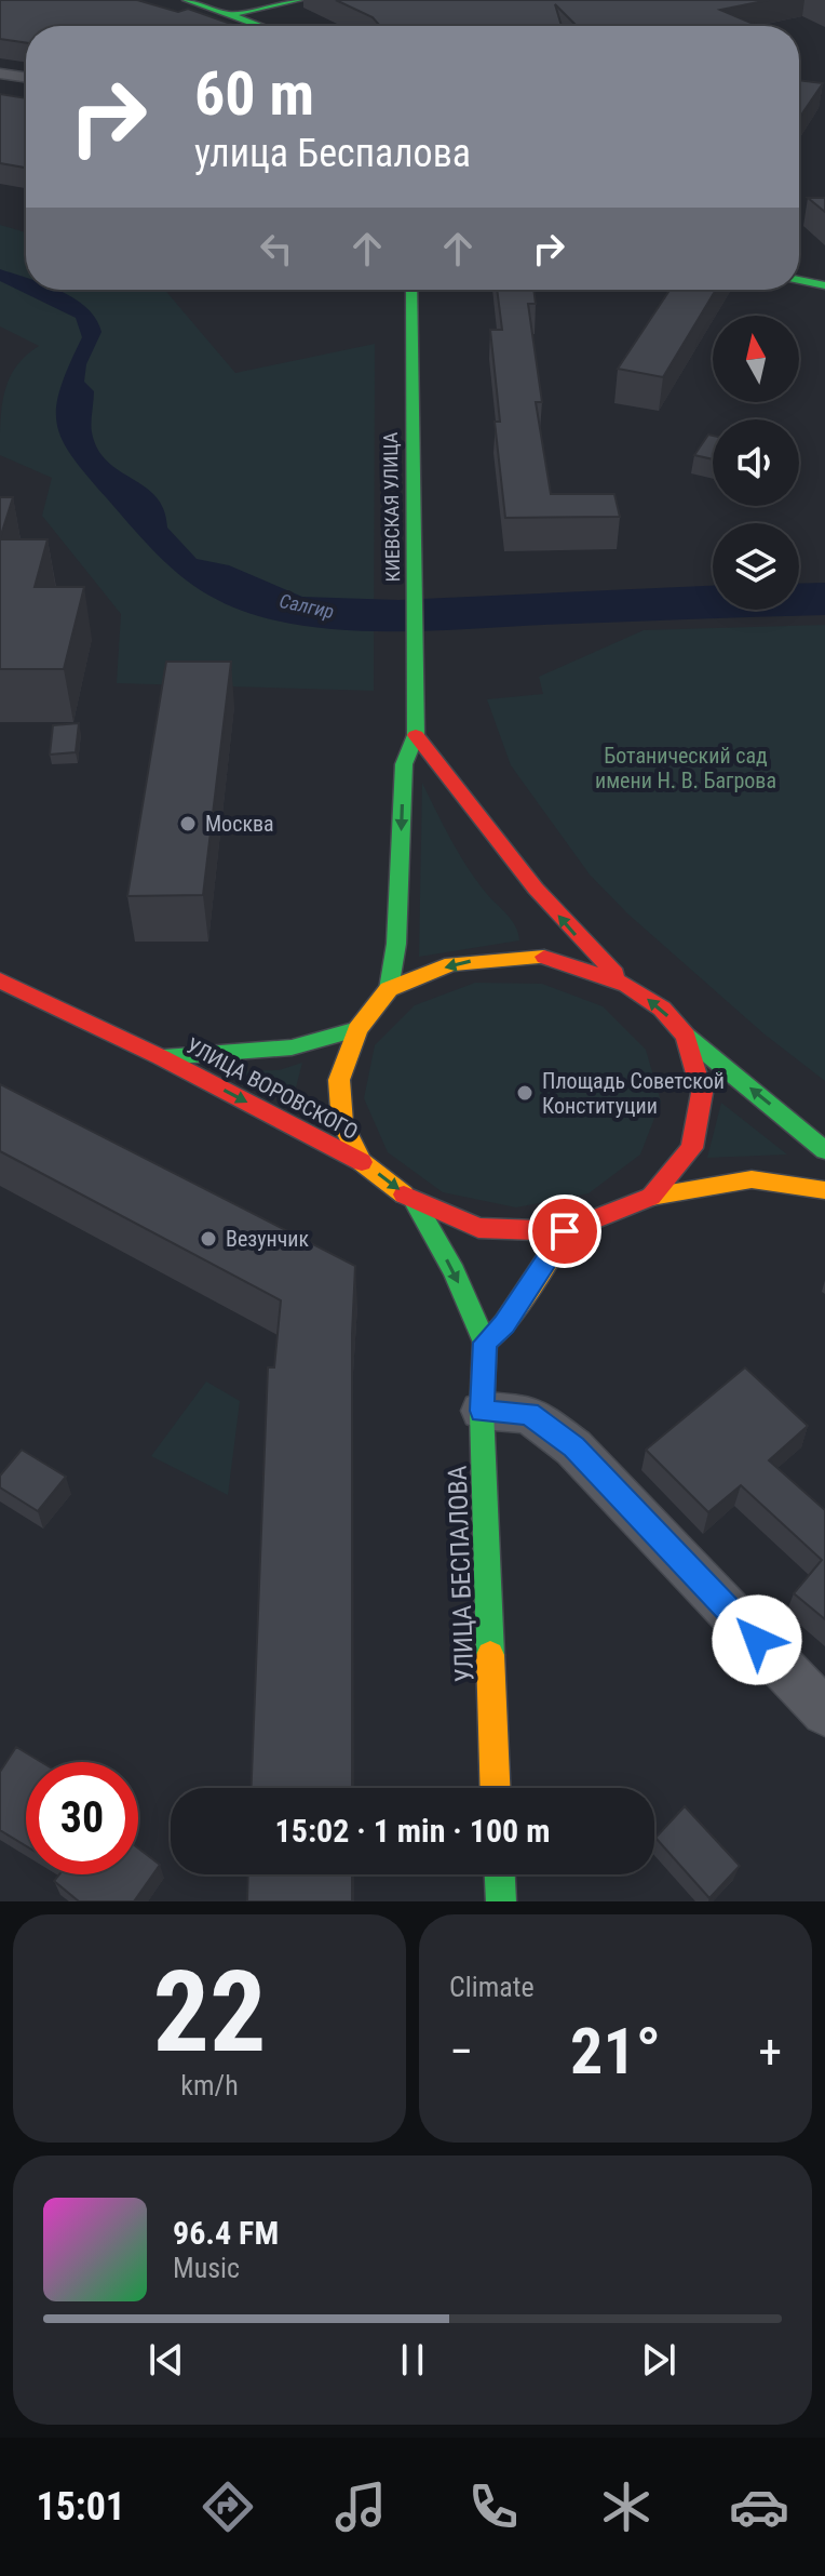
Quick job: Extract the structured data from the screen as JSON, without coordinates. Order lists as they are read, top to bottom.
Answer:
{
  "streets": {
    "main road": ["КИЕВСКАЯ УЛИЦА", "УЛИЦА ВОРОВСКОГО", "УЛИЦА БЕСПАЛОВА"]
  },
  "crossings": [
    ["УЛИЦА ВОРОВСКОГО", "УЛИЦА БЕСПАЛОВА"]
  ],
  "one_way": ["КИЕВСКАЯ УЛИЦА", "УЛИЦА ВОРОВСКОГО"],
  "water": ["Салгир"],
  "parks": ["Ботанический сад имени Н. В. Багрова"],
  "places": ["Москва", "Площадь Советской Конституции", "Везунчик"],
  "north": "top",
  "page": {
    "turn": ["60 m", "улица Беспалова"],
    "limit": "30",
    "trip": "15:02 · 1 min · 100 m",
    "tile": [
      ["22", "km/h"],
      "Climate"
    ],
    "heat": ["−", "21°", "+"],
    "song": ["96.4 FM", "Music"],
    "tabs": "15:01"
  }
}
